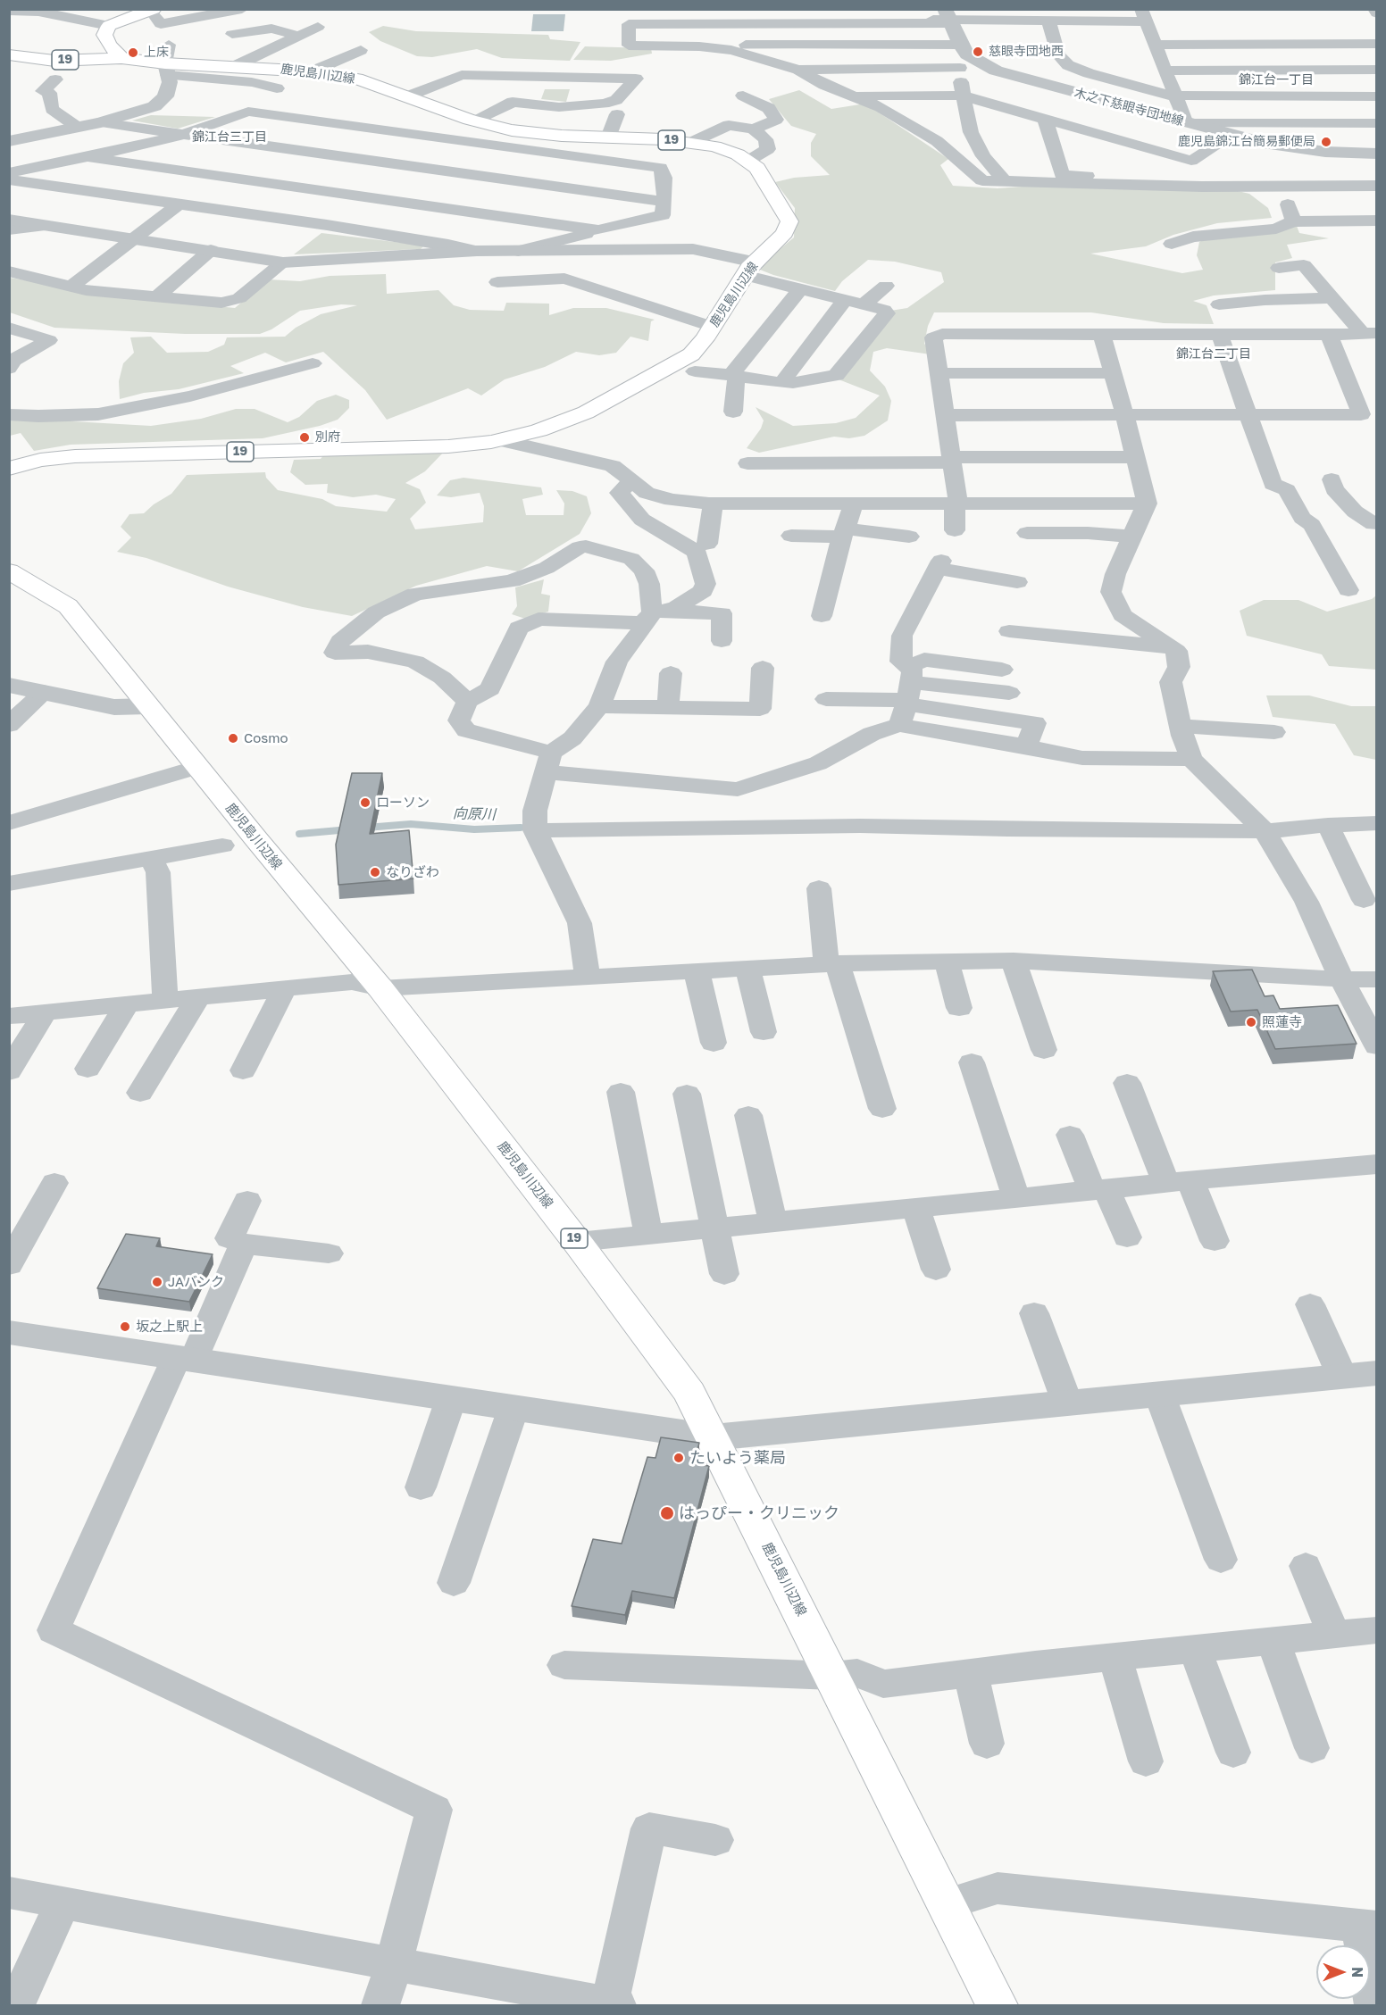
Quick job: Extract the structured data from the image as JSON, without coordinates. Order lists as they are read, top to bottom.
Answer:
{
  "streets": {
    "main road": ["19", "鹿児島川辺線"],
    "street": ["木之下慈眼寺団地線"]
  },
  "districts": ["錦江台一丁目", "錦江台三丁目", "錦江台二丁目"],
  "water": ["向原川"],
  "places": [
    "慈眼寺団地西",
    "上床",
    "鹿児島錦江台簡易郵便局",
    "別府",
    "Cosmo",
    "ローソン",
    "なりざわ",
    "照蓮寺",
    "JAバンク",
    "坂之上駅上",
    "たいよう薬局",
    "はっぴー・クリニック"
  ],
  "north": "right"
}
